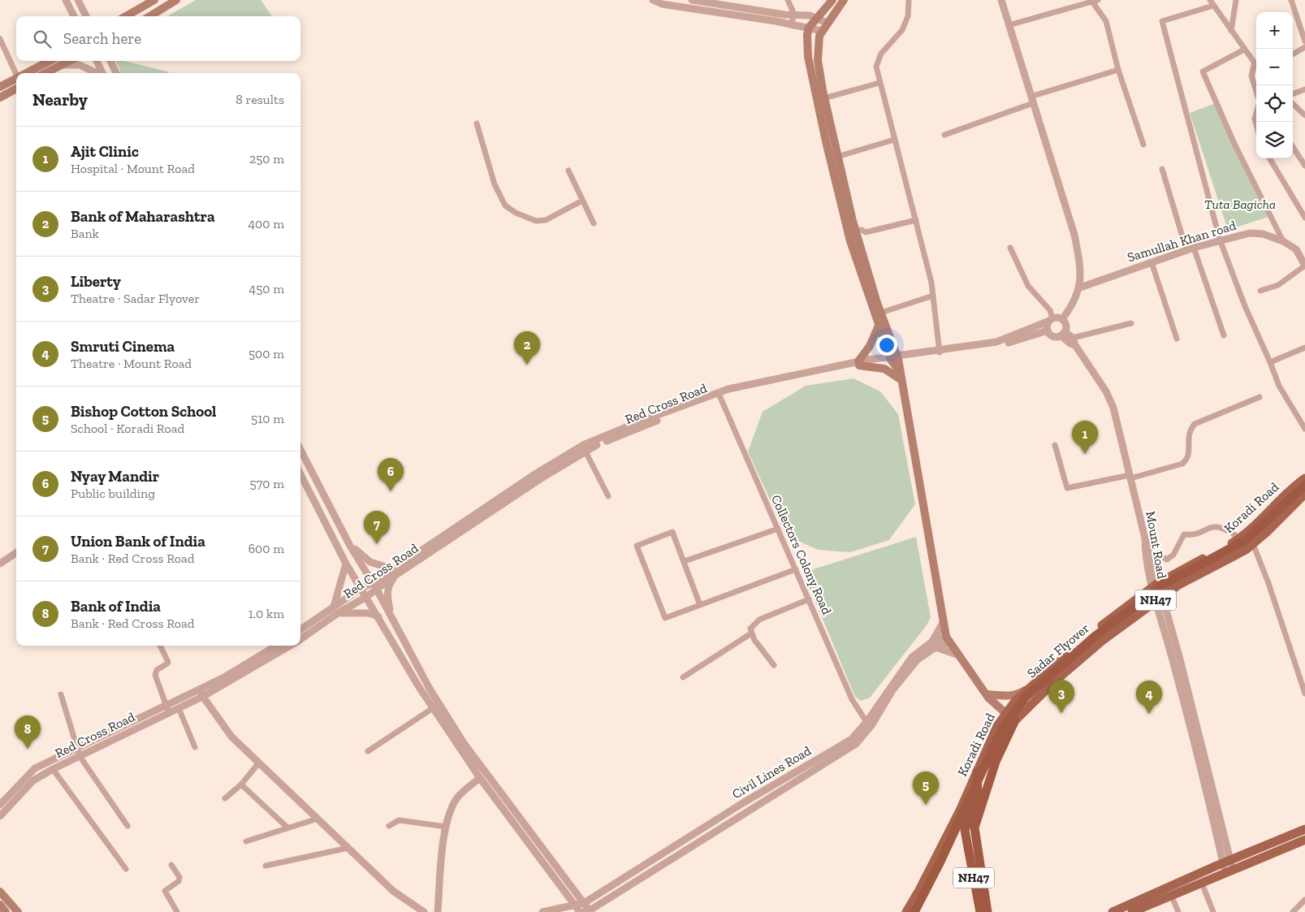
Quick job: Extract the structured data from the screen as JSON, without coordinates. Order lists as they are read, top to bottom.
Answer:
{
  "streets": {
    "highway": ["NH47", "Sadar Flyover"],
    "main road": ["Koradi Road"],
    "street": [
      "Samullah Khan road",
      "Red Cross Road",
      "Mount Road",
      "Collectors Colony Road",
      "Civil Lines Road"
    ]
  },
  "crossings": [
    ["Red Cross Road", "Collectors Colony Road"],
    ["Koradi Road", "Mount Road"],
    ["Mount Road", "NH47"],
    ["Collectors Colony Road", "Civil Lines Road"]
  ],
  "parks": ["Tuta Bagicha"],
  "page": {
    "map_buttons": ["+", "−"],
    "search": "Search here",
    "heading": ["Nearby", "8 results"],
    "list": [
      {
        "mark": "1",
        "name": "Ajit Clinic",
        "note": "Hospital · Mount Road",
        "value": "250 m"
      },
      {
        "mark": "2",
        "name": "Bank of Maharashtra",
        "note": "Bank",
        "value": "400 m"
      },
      {
        "mark": "3",
        "name": "Liberty",
        "note": "Theatre · Sadar Flyover",
        "value": "450 m"
      },
      {
        "mark": "4",
        "name": "Smruti Cinema",
        "note": "Theatre · Mount Road",
        "value": "500 m"
      },
      {
        "mark": "5",
        "name": "Bishop Cotton School",
        "note": "School · Koradi Road",
        "value": "510 m"
      },
      {
        "mark": "6",
        "name": "Nyay Mandir",
        "note": "Public building",
        "value": "570 m"
      },
      {
        "mark": "7",
        "name": "Union Bank of India",
        "note": "Bank · Red Cross Road",
        "value": "600 m"
      },
      {
        "mark": "8",
        "name": "Bank of India",
        "note": "Bank · Red Cross Road",
        "value": "1.0 km"
      }
    ],
    "pins": [
      "2",
      "1",
      "6",
      "7",
      "3",
      "4",
      "8",
      "5"
    ]
  }
}
